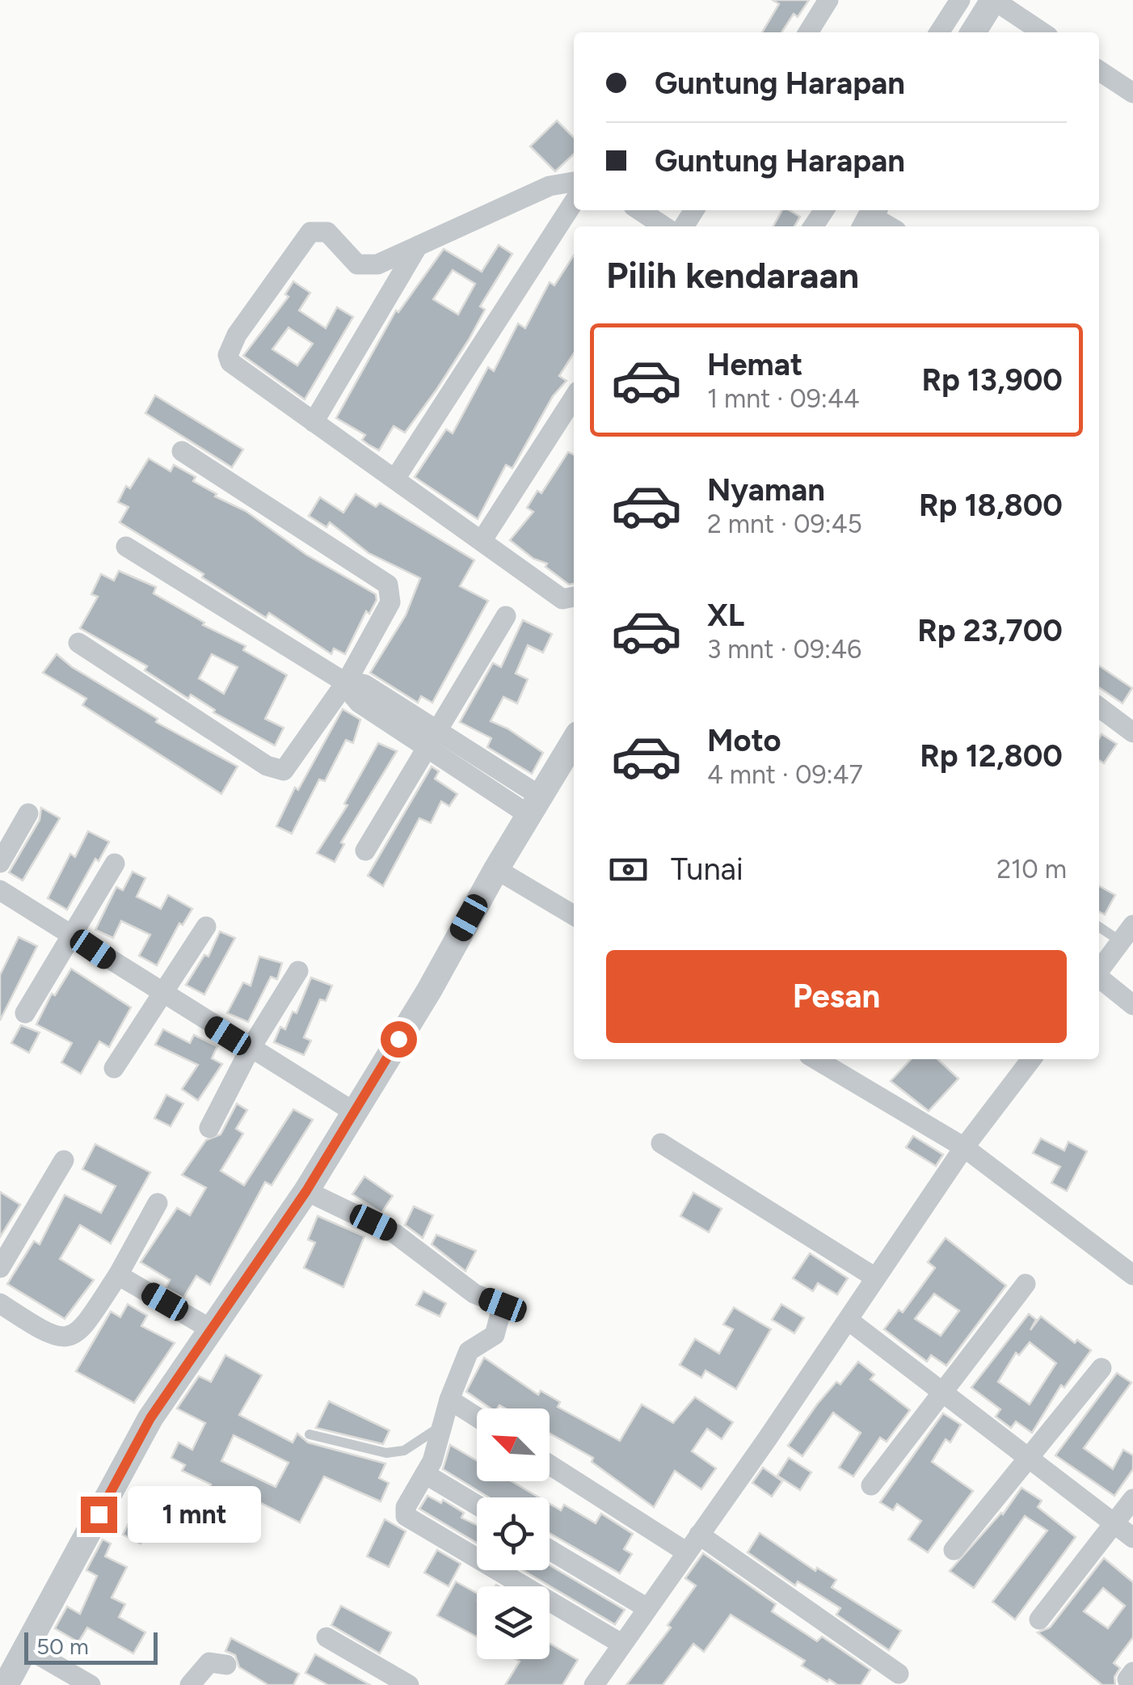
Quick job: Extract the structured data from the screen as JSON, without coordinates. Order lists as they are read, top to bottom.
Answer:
{
  "scale_bar": "50 m",
  "north": "top left",
  "page": {
    "banner": ["Guntung Harapan", "Guntung Harapan"],
    "heading": "Pilih kendaraan",
    "list": [
      {
        "name": "Hemat",
        "note": "1 mnt · 09:44",
        "value": "Rp 13,900"
      },
      {
        "name": "Nyaman",
        "note": "2 mnt · 09:45",
        "value": "Rp 18,800"
      },
      {
        "name": "XL",
        "note": "3 mnt · 09:46",
        "value": "Rp 23,700"
      },
      {
        "name": "Moto",
        "note": "4 mnt · 09:47",
        "value": "Rp 12,800"
      }
    ],
    "pay": ["Tunai", "210 m"],
    "buttons": "Pesan",
    "bubble": "1 mnt",
    "scale": "50 m"
  }
}
